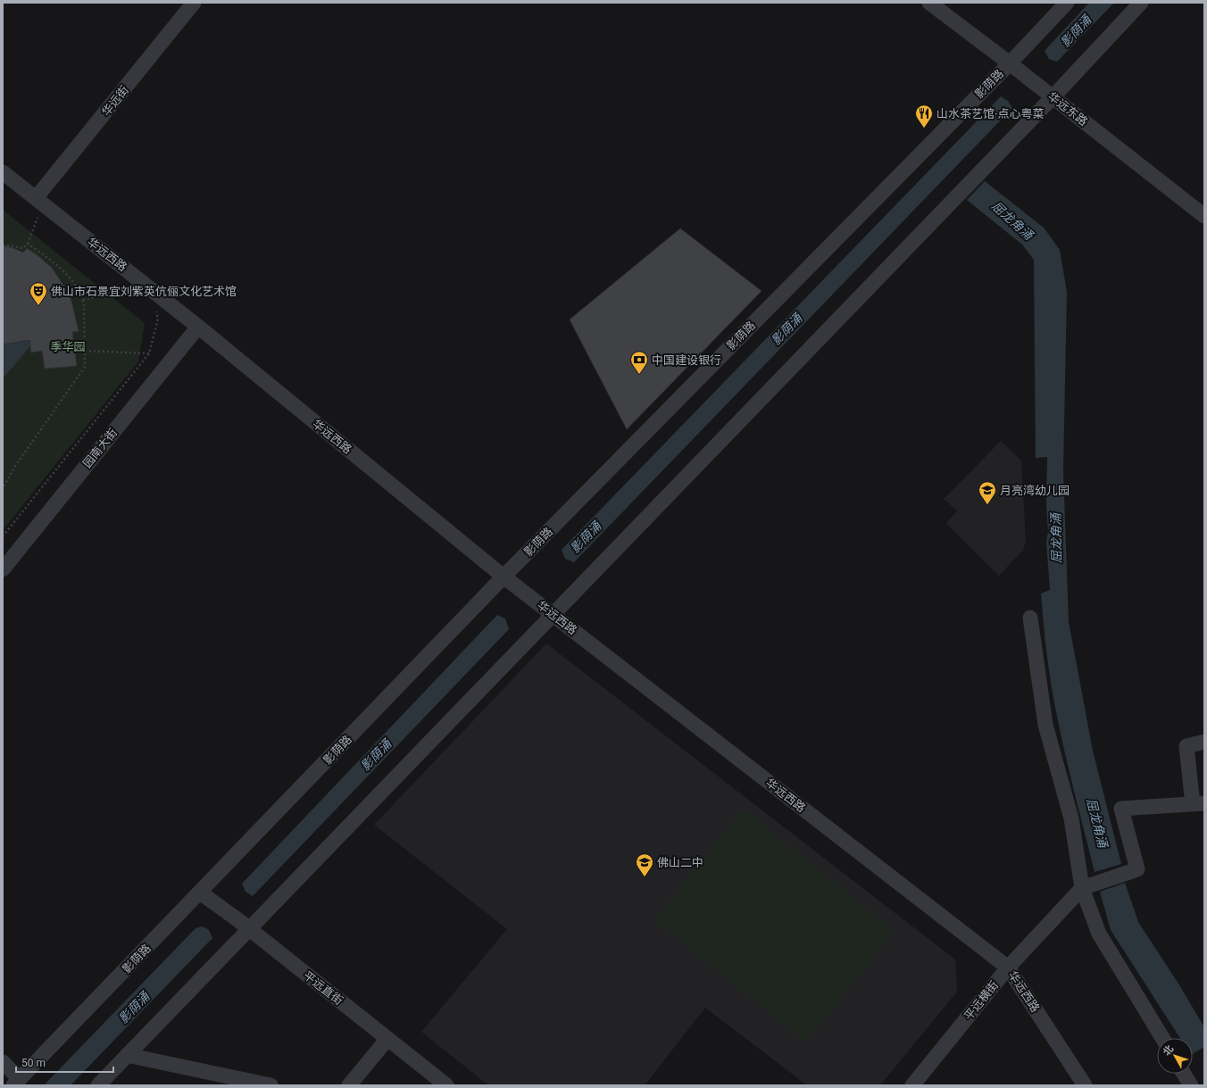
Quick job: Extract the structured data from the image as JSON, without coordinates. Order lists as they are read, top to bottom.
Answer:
{
  "streets": {
    "street": [
      "影荫路",
      "华远街",
      "华远东路",
      "华远西路",
      "园南大街",
      "平远直街",
      "平远横街"
    ]
  },
  "crossings": [
    ["影荫路", "华远东路"],
    ["影荫路", "华远西路"],
    ["影荫路", "平远直街"],
    ["华远街", "华远西路"],
    ["华远西路", "园南大街"],
    ["华远西路", "平远横街"]
  ],
  "water": ["影荫涌", "屈龙角涌"],
  "parks": ["季华园"],
  "places": {
    "restaurant": ["山水茶艺馆·点心粤菜"],
    "theatre": ["佛山市石景宜刘紫英伉俪文化艺术馆"],
    "bank": ["中国建设银行"],
    "school or university": ["月亮湾幼儿园", "佛山二中"]
  },
  "scale_bar": "50 m",
  "north": "top left"
}
